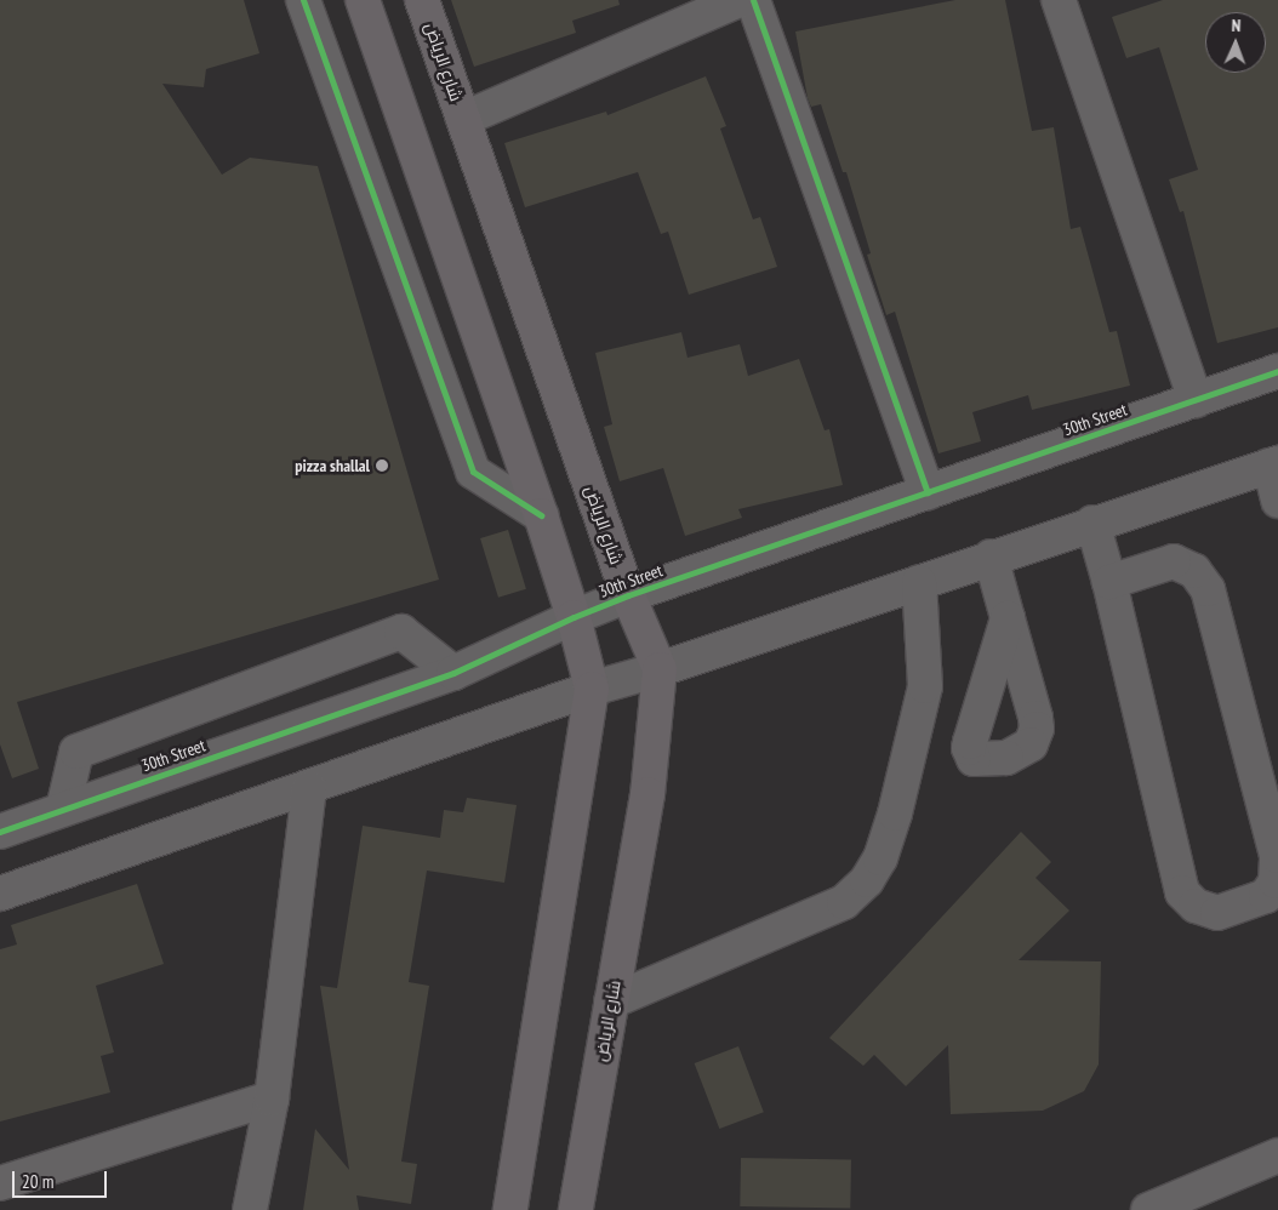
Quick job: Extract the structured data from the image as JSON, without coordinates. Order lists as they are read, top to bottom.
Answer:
{
  "streets": {
    "main road": ["شارع الرياض"],
    "street": ["30th Street"]
  },
  "crossings": [
    ["شارع الرياض", "30th Street"]
  ],
  "places": ["pizza shallal"],
  "scale_bar": "20 m",
  "north": "top"
}
